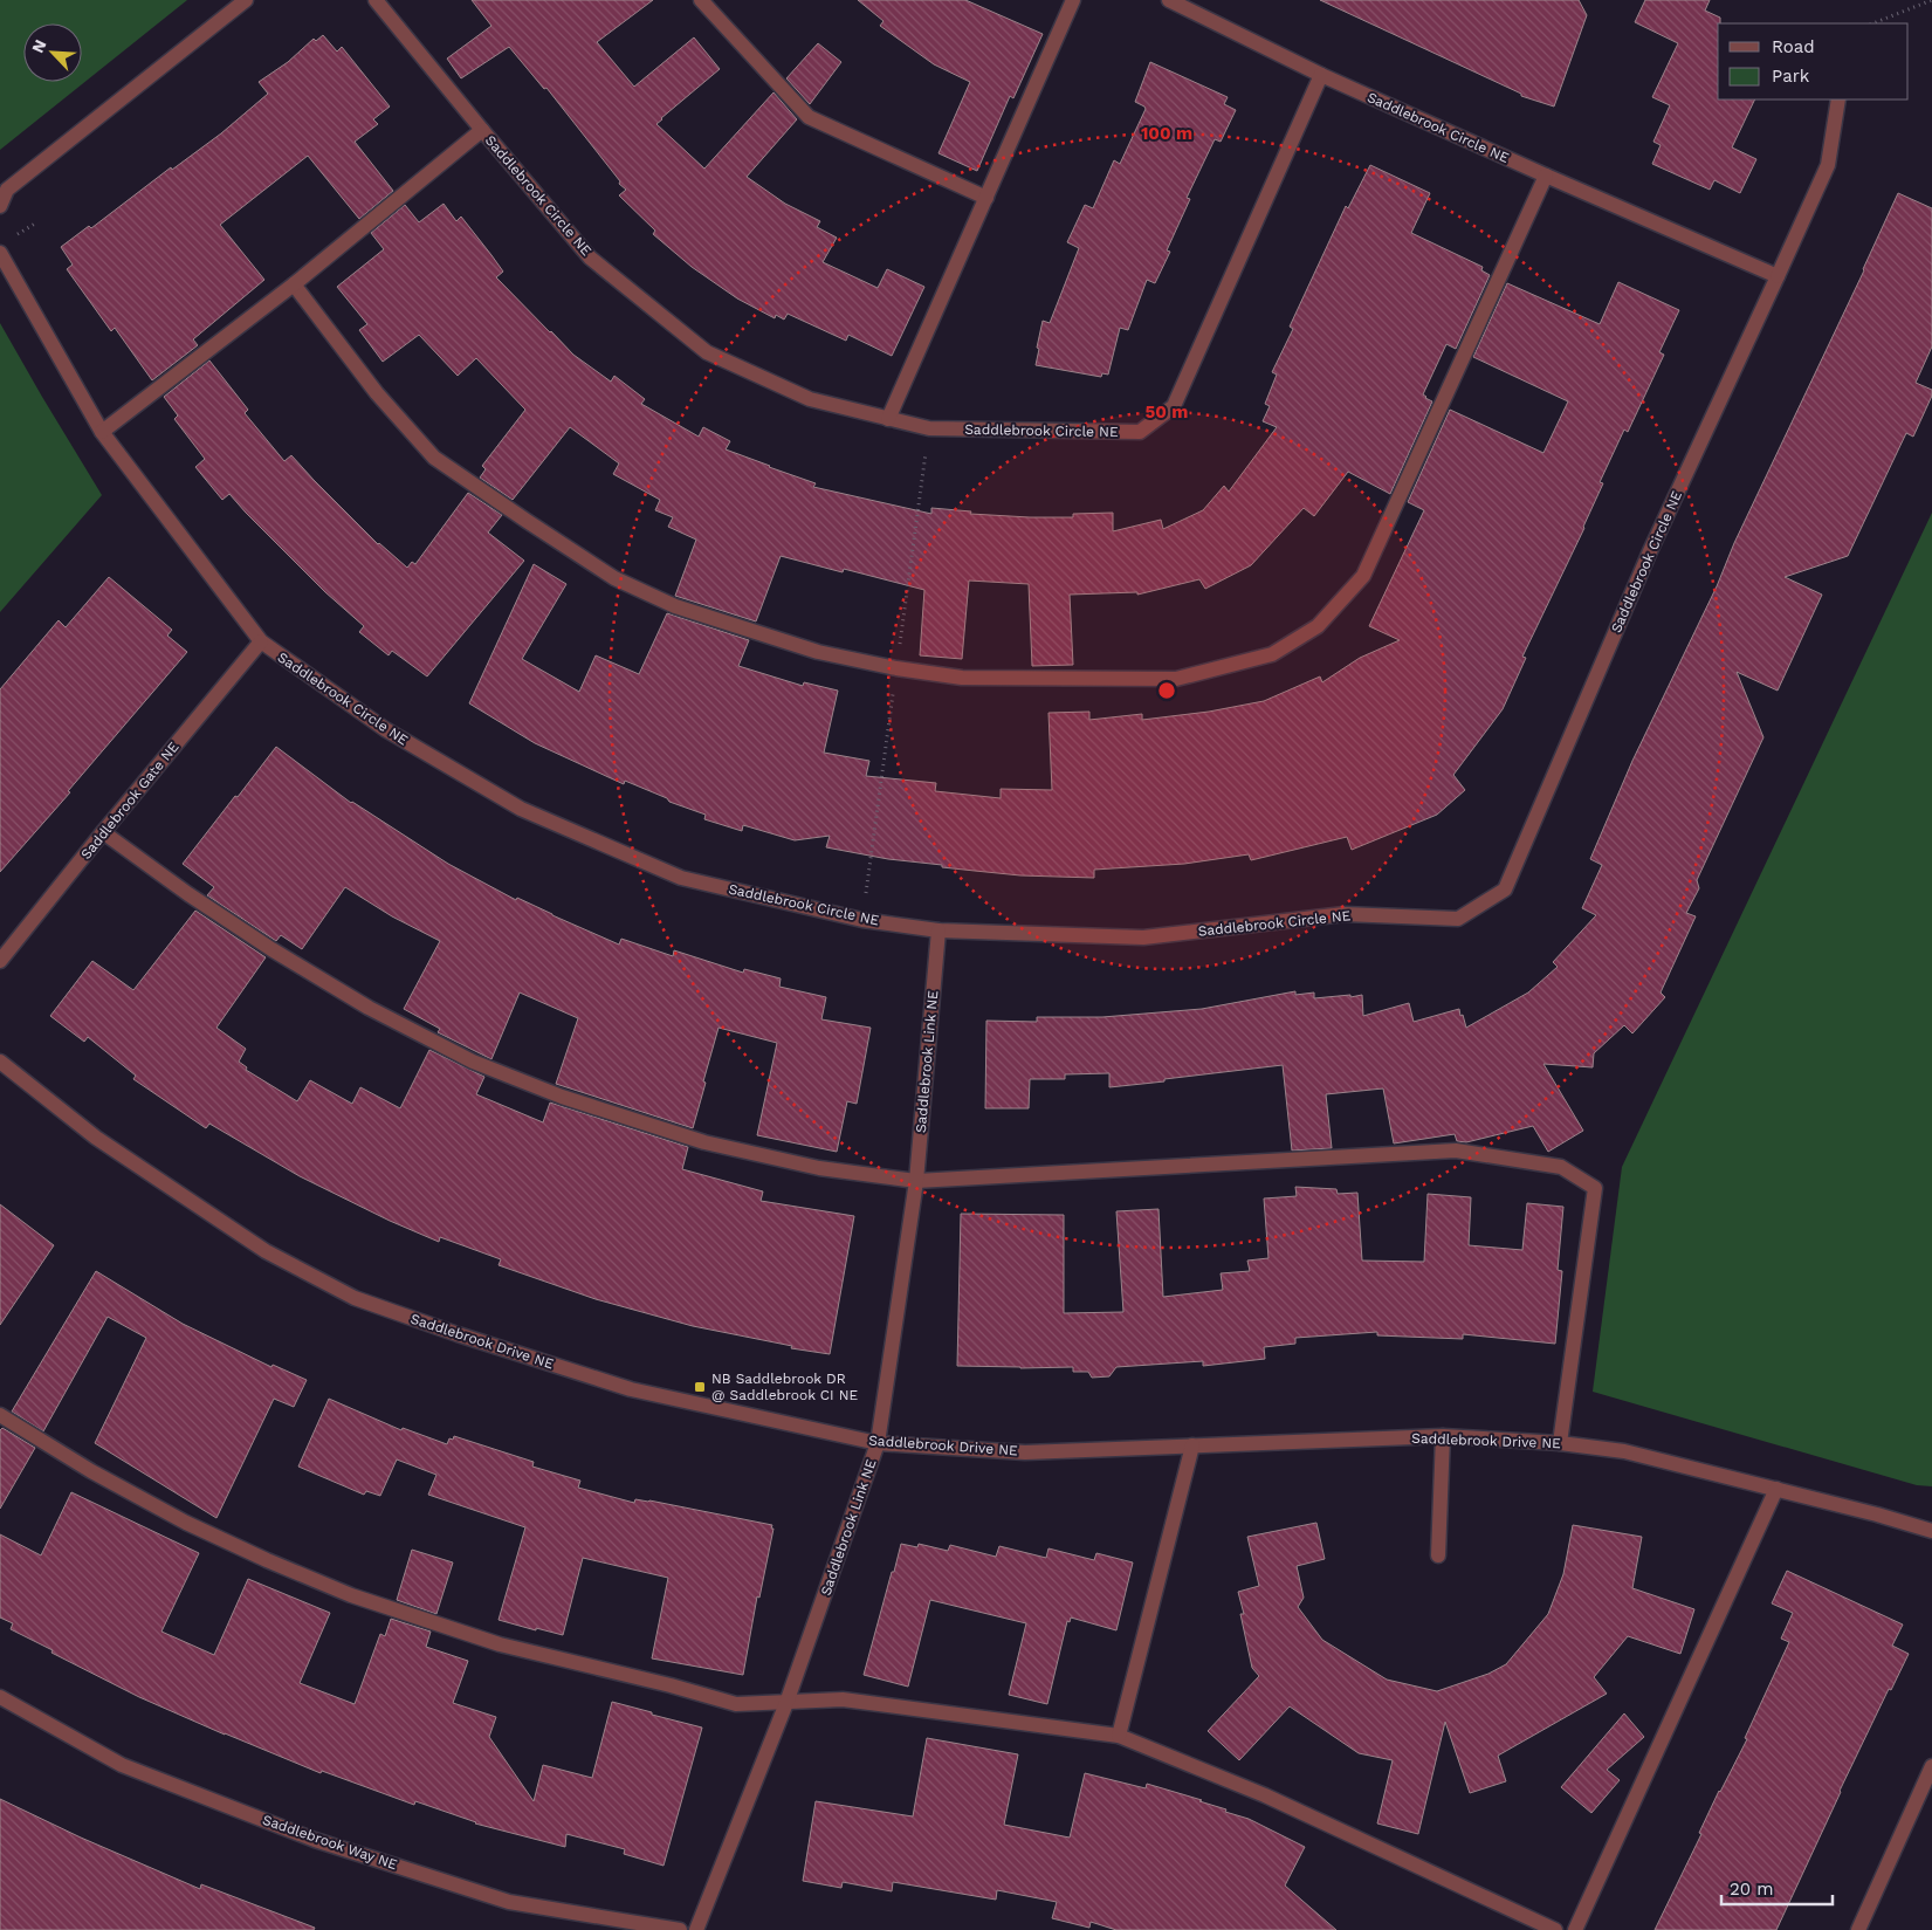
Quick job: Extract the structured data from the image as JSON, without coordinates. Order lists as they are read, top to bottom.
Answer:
{
  "streets": {
    "street": [
      "Saddlebrook Circle NE",
      "Saddlebrook Gate NE",
      "Saddlebrook Link NE",
      "Saddlebrook Drive NE",
      "Saddlebrook Way NE"
    ]
  },
  "crossings": [
    ["Saddlebrook Circle NE", "Saddlebrook Gate NE"],
    ["Saddlebrook Circle NE", "Saddlebrook Link NE"],
    ["Saddlebrook Link NE", "Saddlebrook Drive NE"]
  ],
  "places": {
    "transit": ["NB Saddlebrook DR @ Saddlebrook CI NE"]
  },
  "legend": ["Road", "Park"],
  "scale_bar": "20 m",
  "north": "top left",
  "rings": ["100 m", "50 m"]
}
